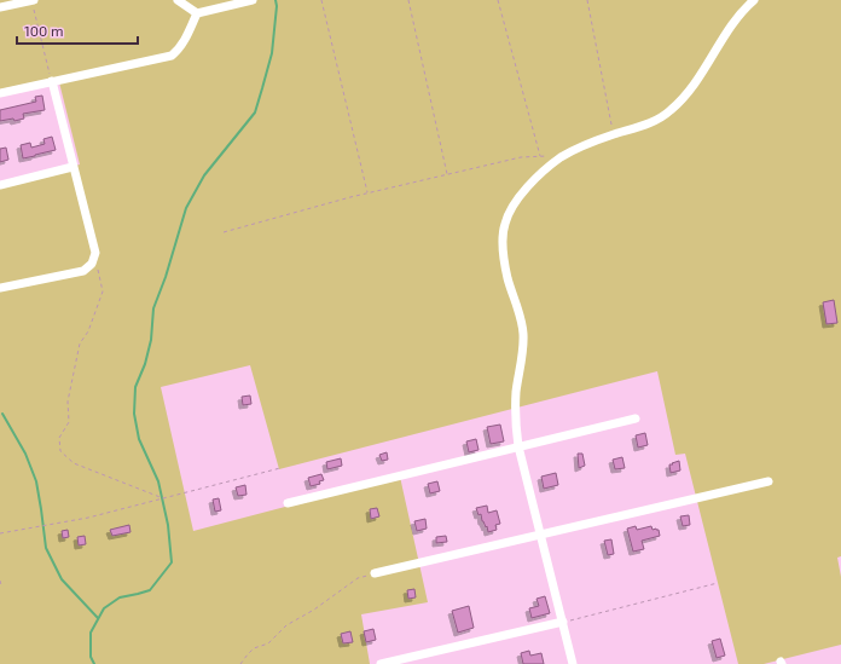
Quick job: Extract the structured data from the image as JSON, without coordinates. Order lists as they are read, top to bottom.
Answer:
{
  "scale_bar": "100 m"
}
